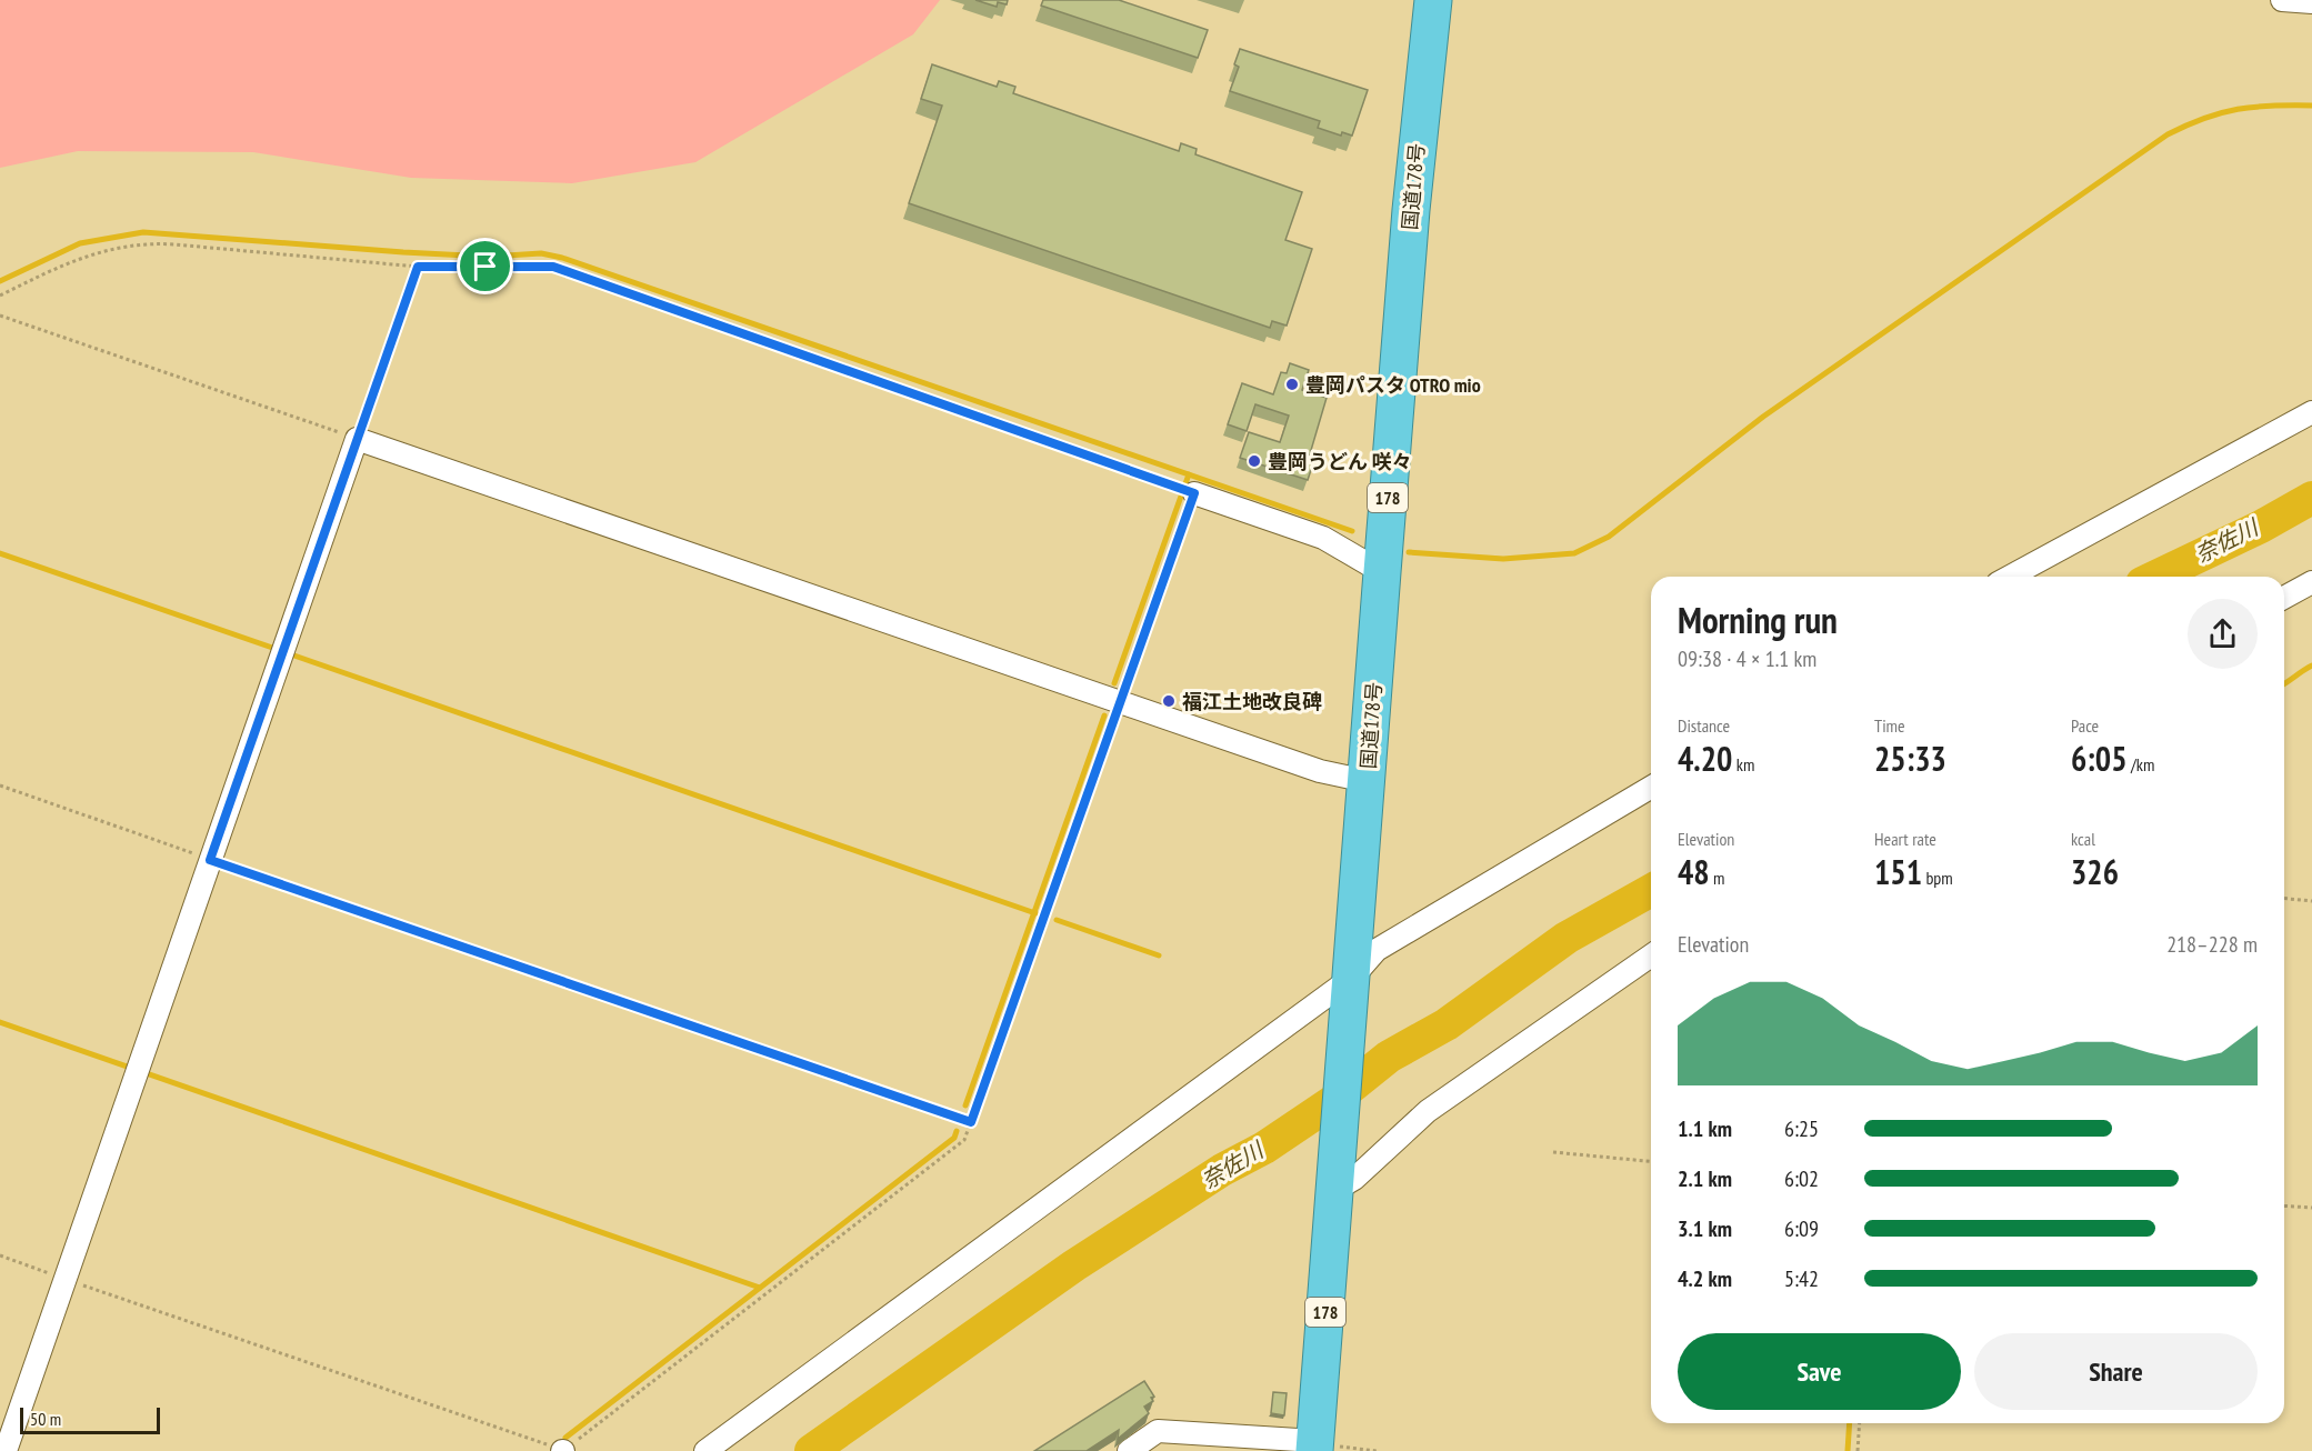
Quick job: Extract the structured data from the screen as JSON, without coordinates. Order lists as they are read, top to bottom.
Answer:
{
  "streets": {
    "highway": ["国道178号", "178"]
  },
  "water": ["奈佐川"],
  "places": ["豊岡パスタ OTRO mio", "豊岡うどん 咲々", "福江土地改良碑"],
  "scale_bar": "50 m",
  "page": {
    "heading": ["Morning run", "09:38 · 4 × 1.1 km"],
    "stats": [
      ["Distance", "4.20 km"],
      ["Time", "25:33"],
      ["Pace", "6:05 /km"],
      ["Elevation", "48 m"],
      ["Heart rate", "151 bpm"],
      ["kcal", "326"]
    ],
    "chart": ["Elevation", "218–228 m"],
    "list": [
      {
        "name": "1.1 km",
        "note": "6:25"
      },
      {
        "name": "2.1 km",
        "note": "6:02"
      },
      {
        "name": "3.1 km",
        "note": "6:09"
      },
      {
        "name": "4.2 km",
        "note": "5:42"
      }
    ],
    "buttons": ["Save", "Share"],
    "scale": "50 m"
  }
}
